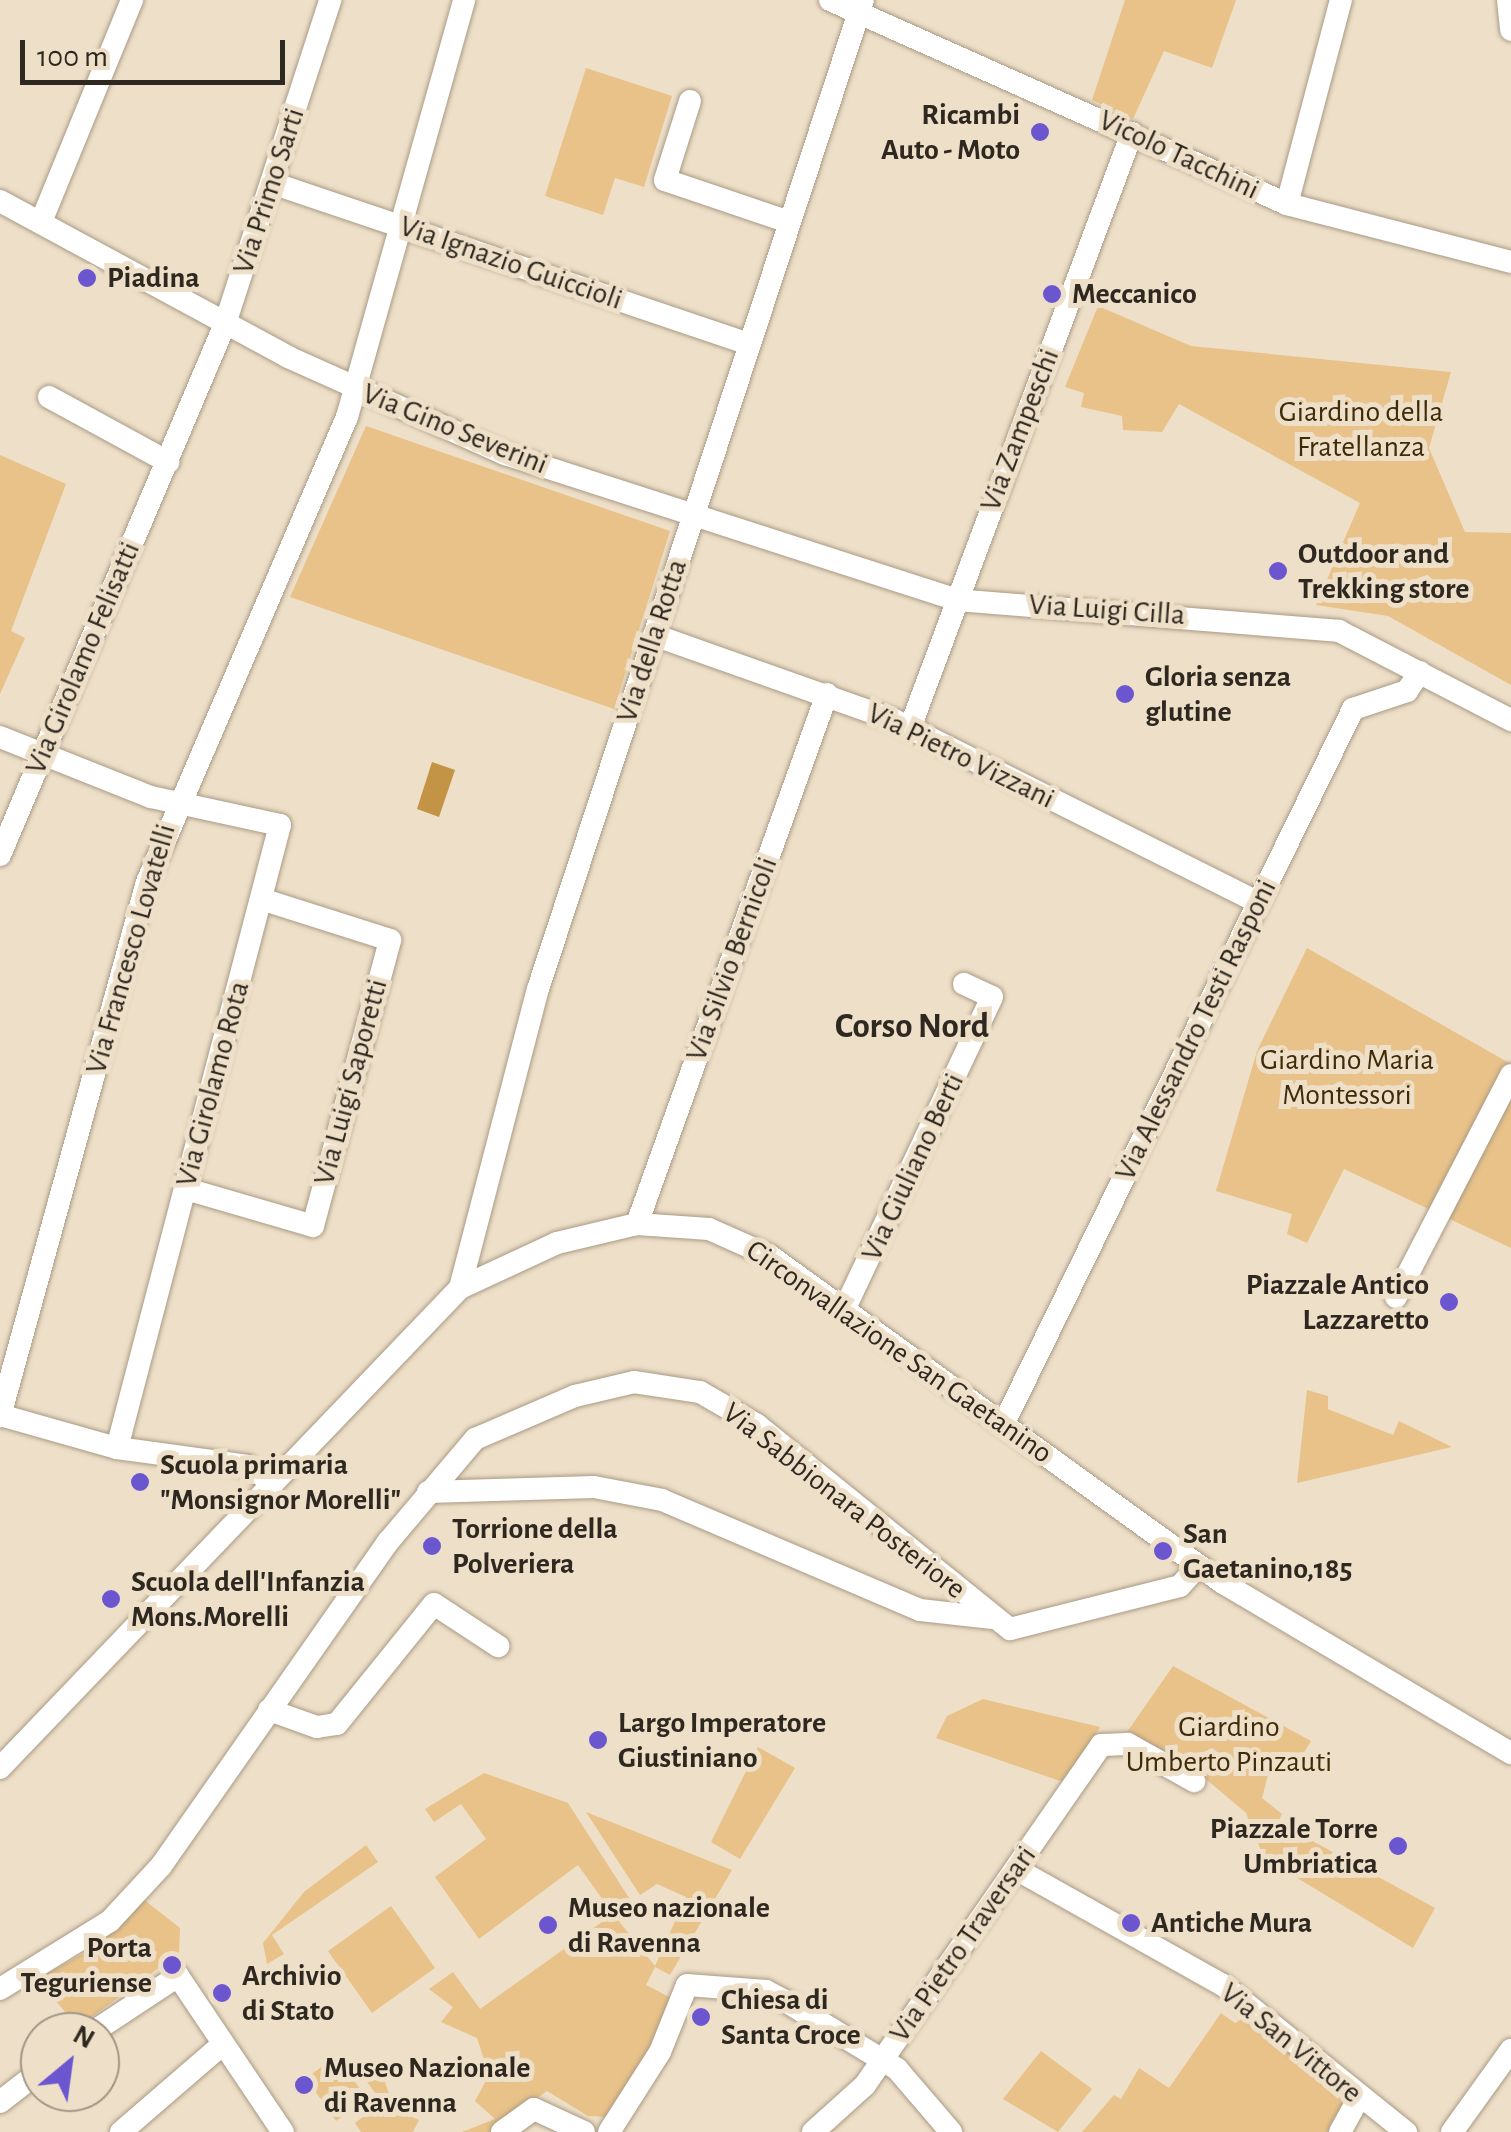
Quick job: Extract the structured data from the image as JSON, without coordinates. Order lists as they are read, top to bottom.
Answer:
{
  "streets": {
    "street": [
      "Vicolo Tacchini",
      "Via Primo Sarti",
      "Via Ignazio Guiccioli",
      "Via Gino Severini",
      "Via Zampeschi",
      "Via Luigi Cilla",
      "Via della Rotta",
      "Via Girolamo Felisatti",
      "Via Pietro Vizzani",
      "Via Francesco Lovatelli",
      "Via Silvio Bernicoli",
      "Via Alessandro Testi Rasponi",
      "Via Luigi Saporetti",
      "Via Girolamo Rota",
      "Via Giuliano Berti",
      "Circonvallazione San Gaetanino",
      "Via Sabbionara Posteriore",
      "Via Pietro Traversari",
      "Via San Vittore"
    ]
  },
  "crossings": [
    ["Vicolo Tacchini", "Via Zampeschi"],
    ["Vicolo Tacchini", "Via della Rotta"],
    ["Via Primo Sarti", "Via Ignazio Guiccioli"],
    ["Via Primo Sarti", "Via Gino Severini"],
    ["Via Primo Sarti", "Via Girolamo Felisatti"],
    ["Via Ignazio Guiccioli", "Via della Rotta"],
    ["Via Ignazio Guiccioli", "Via Francesco Lovatelli"],
    ["Via Gino Severini", "Via Luigi Cilla"],
    ["Via Gino Severini", "Via della Rotta"],
    ["Via Gino Severini", "Via Girolamo Felisatti"],
    ["Via Gino Severini", "Via Francesco Lovatelli"],
    ["Via Zampeschi", "Via Luigi Cilla"],
    ["Via Zampeschi", "Via Pietro Vizzani"],
    ["Via Luigi Cilla", "Via della Rotta"],
    ["Via Luigi Cilla", "Via Alessandro Testi Rasponi"],
    ["Via della Rotta", "Via Pietro Vizzani"],
    ["Via della Rotta", "Circonvallazione San Gaetanino"],
    ["Via Pietro Vizzani", "Via Silvio Bernicoli"],
    ["Via Pietro Vizzani", "Via Alessandro Testi Rasponi"],
    ["Via Francesco Lovatelli", "Via Girolamo Rota"],
    ["Via Silvio Bernicoli", "Circonvallazione San Gaetanino"],
    ["Via Alessandro Testi Rasponi", "Circonvallazione San Gaetanino"],
    ["Via Luigi Saporetti", "Via Girolamo Rota"],
    ["Via Giuliano Berti", "Circonvallazione San Gaetanino"],
    ["Via Pietro Traversari", "Via San Vittore"]
  ],
  "districts": ["Corso Nord"],
  "parks": ["Giardino della Fratellanza", "Giardino Maria Montessori", "Giardino Umberto Pinzauti"],
  "places": [
    "Ricambi Auto - Moto",
    "Piadina",
    "Meccanico",
    "Outdoor and Trekking store",
    "Gloria senza glutine",
    "Piazzale Antico Lazzaretto",
    "Scuola primaria \"Monsignor Morelli\"",
    "Torrione della Polveriera",
    "San Gaetanino,185",
    "Scuola dell'Infanzia Mons.Morelli",
    "Largo Imperatore Giustiniano",
    "Piazzale Torre Umbriatica",
    "Antiche Mura",
    "Museo nazionale di Ravenna",
    "Porta Teguriense",
    "Archivio di Stato",
    "Chiesa di Santa Croce",
    "Museo Nazionale di Ravenna"
  ],
  "scale_bar": "100 m",
  "north": "top right"
}
